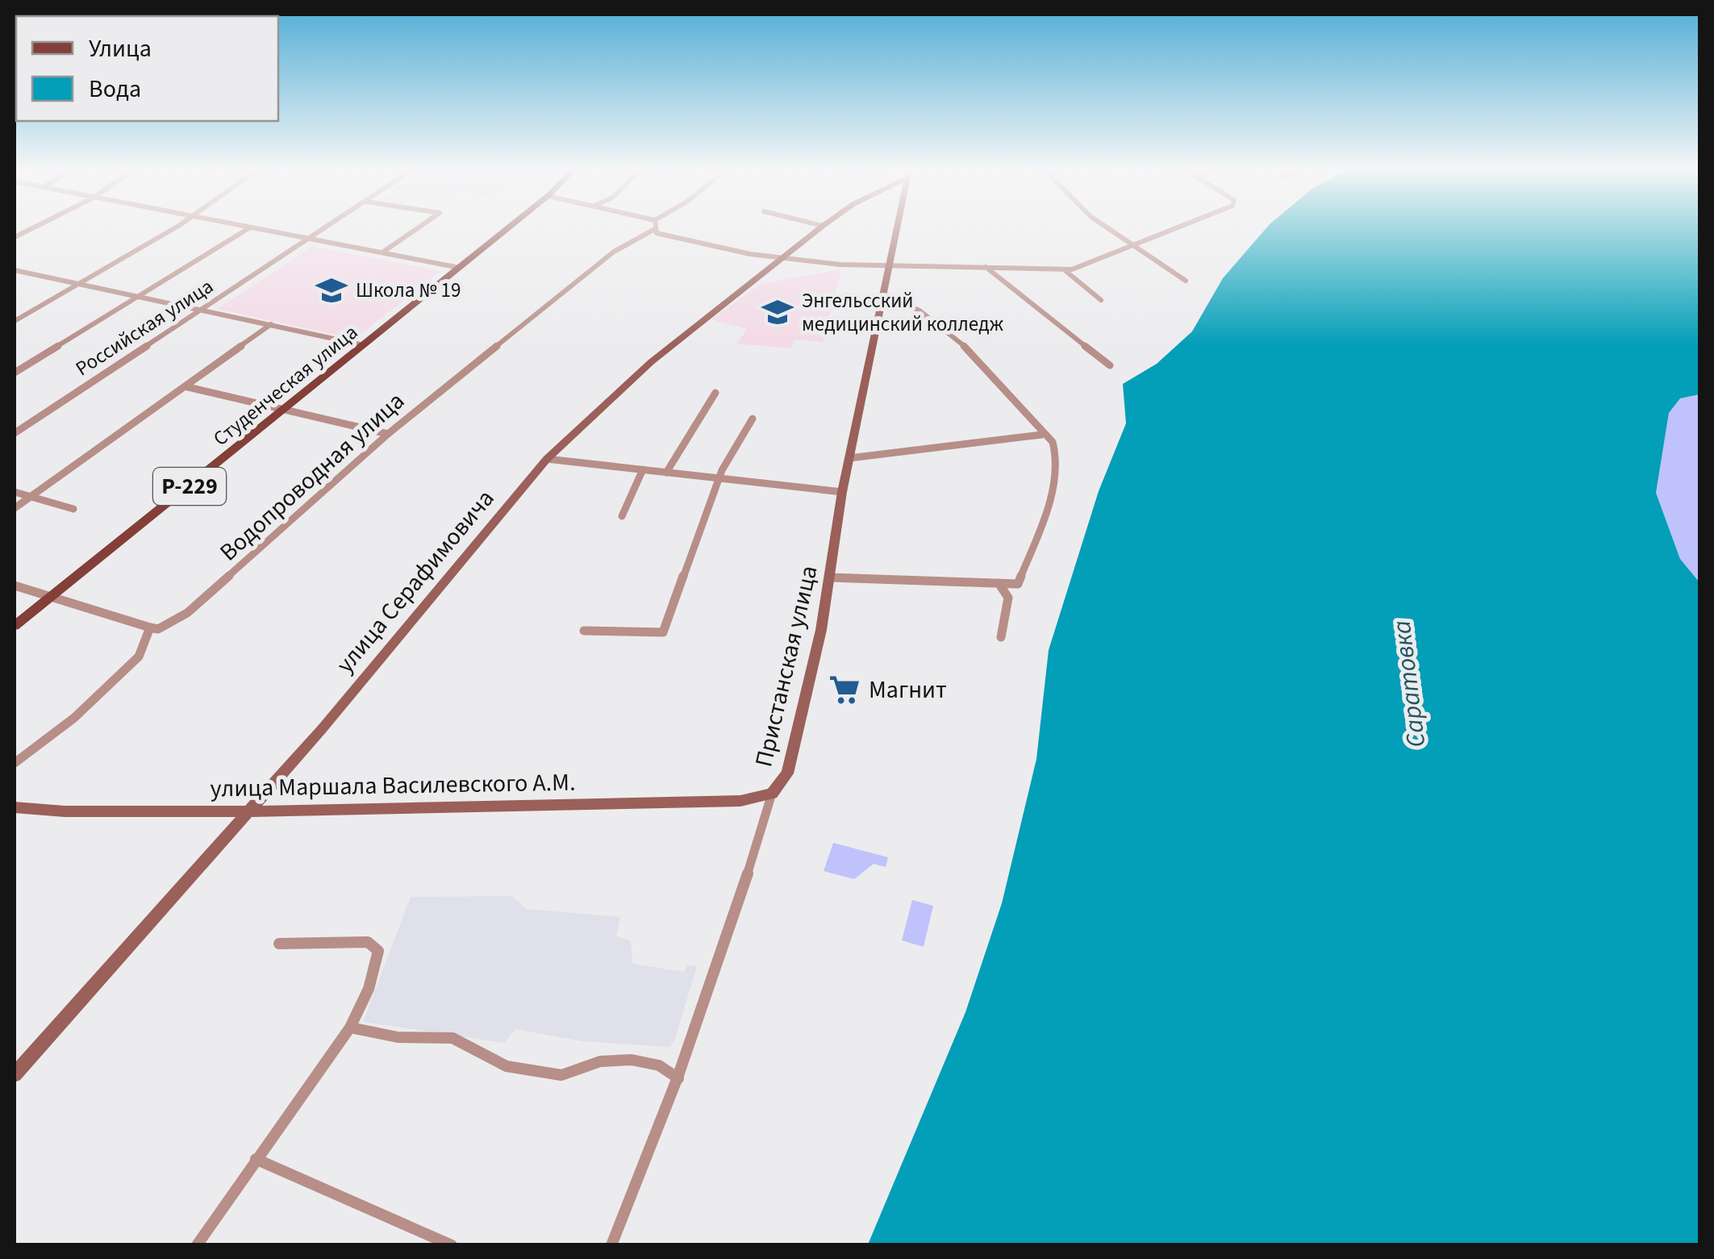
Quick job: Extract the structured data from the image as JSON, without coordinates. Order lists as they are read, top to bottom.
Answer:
{
  "streets": {
    "main road": ["Студенческая улица", "Р-229"],
    "street": [
      "Российская улица",
      "Водопроводная улица",
      "улица Серафимовича",
      "Пристанская улица",
      "улица Маршала Василевского А.М."
    ]
  },
  "crossings": [
    ["улица Серафимовича", "улица Маршала Василевского А.М."],
    ["Пристанская улица", "улица Маршала Василевского А.М."]
  ],
  "water": ["Саратовка"],
  "places": {
    "school or university": ["Школа № 19", "Энгельсский медицинский колледж"],
    "supermarket": ["Магнит"]
  },
  "legend": ["Улица", "Вода"]
}
